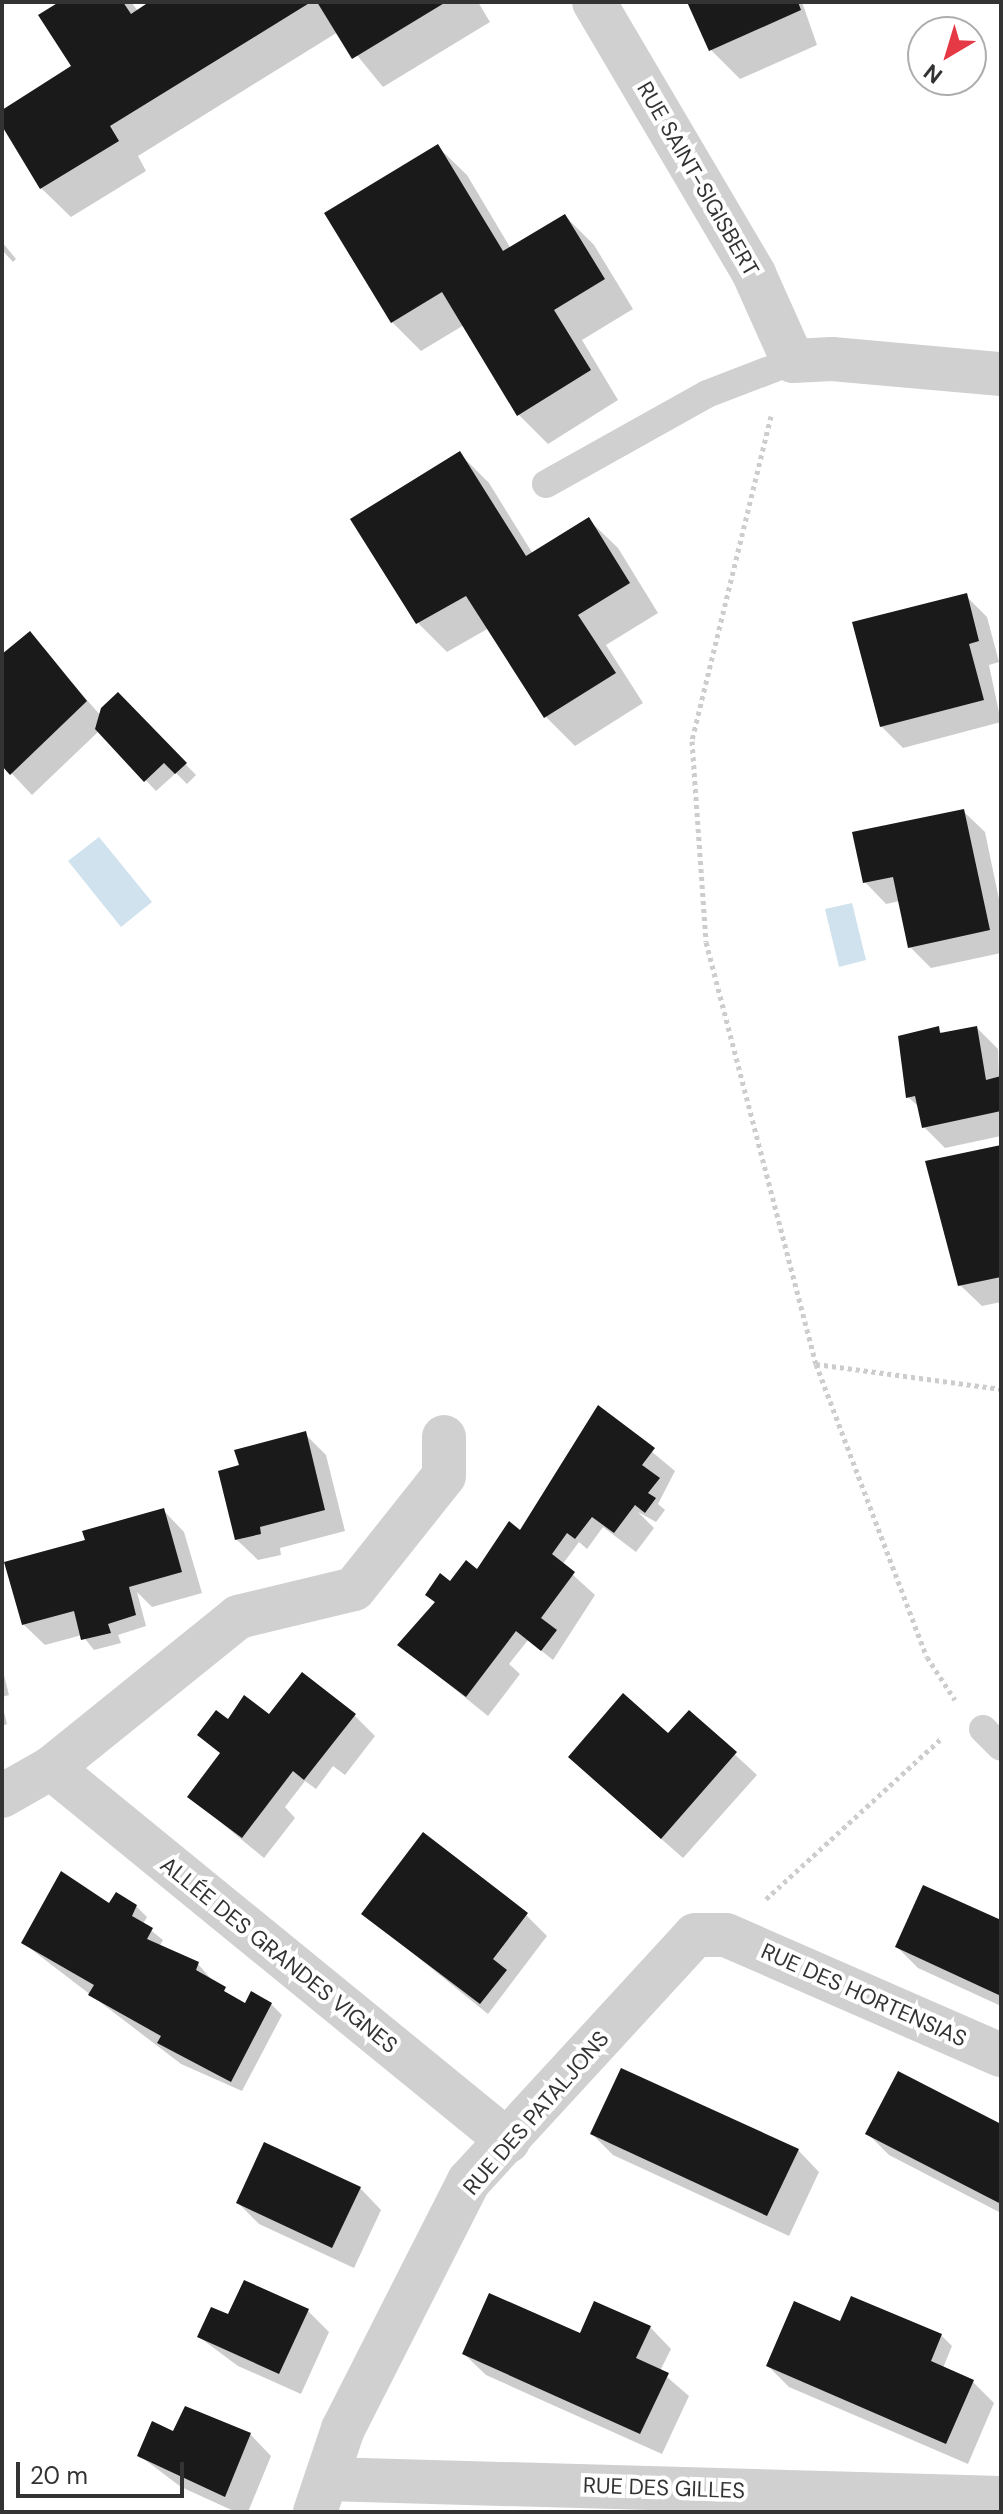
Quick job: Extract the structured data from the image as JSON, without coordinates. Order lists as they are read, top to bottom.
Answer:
{
  "streets": {
    "street": [
      "RUE SAINT-SIGISBERT",
      "ALLÉE DES GRANDES VIGNES",
      "RUE DES HORTENSIAS",
      "RUE DES PATALJONS",
      "RUE DES GILLES"
    ]
  },
  "crossings": [
    ["ALLÉE DES GRANDES VIGNES", "RUE DES PATALJONS"],
    ["RUE DES HORTENSIAS", "RUE DES PATALJONS"],
    ["RUE DES PATALJONS", "RUE DES GILLES"]
  ],
  "scale_bar": "20 m",
  "north": "bottom left"
}
